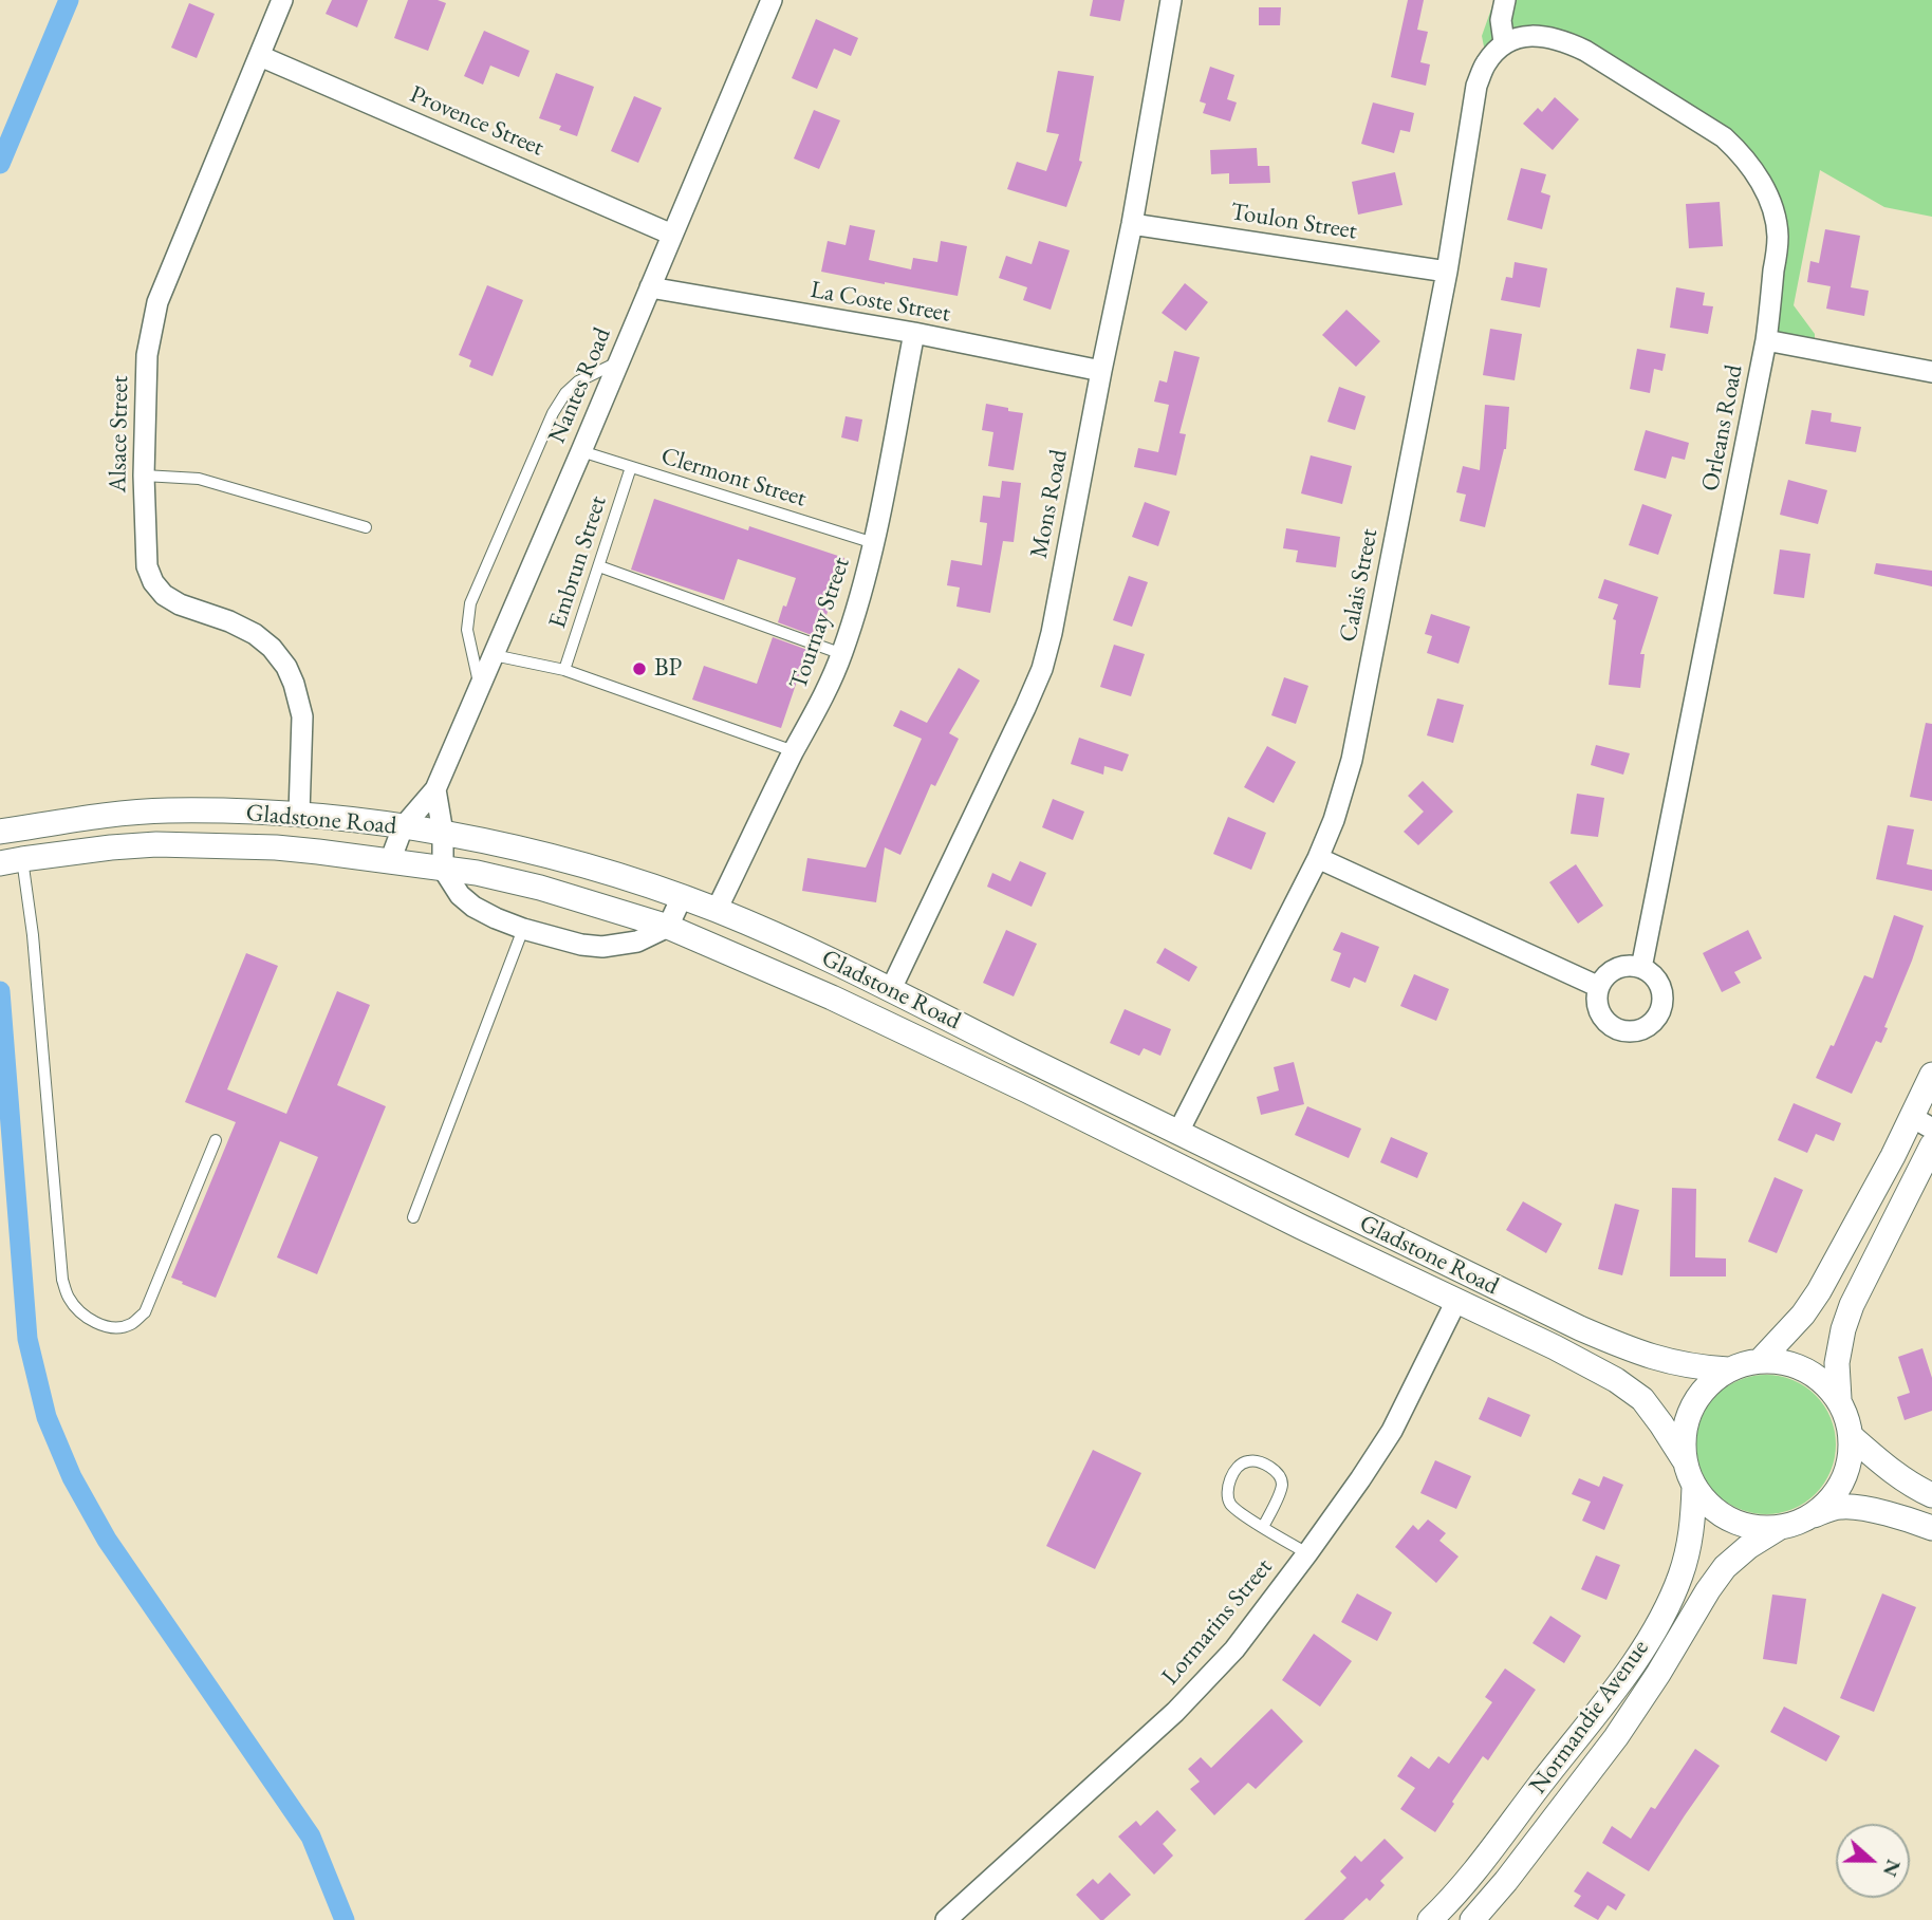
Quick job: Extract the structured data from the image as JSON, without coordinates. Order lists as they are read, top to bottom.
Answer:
{
  "streets": {
    "street": [
      "Provence Street",
      "Toulon Street",
      "La Coste Street",
      "Nantes Road",
      "Orleans Road",
      "Alsace Street",
      "Mons Road",
      "Calais Street",
      "Tournay Street",
      "Gladstone Road",
      "Lormarins Street",
      "Normandie Avenue"
    ],
    "lane": ["Clermont Street", "Embrun Street"]
  },
  "crossings": [
    ["Provence Street", "Nantes Road"],
    ["Provence Street", "Alsace Street"],
    ["Toulon Street", "Mons Road"],
    ["Toulon Street", "Calais Street"],
    ["La Coste Street", "Nantes Road"],
    ["La Coste Street", "Mons Road"],
    ["La Coste Street", "Tournay Street"],
    ["Nantes Road", "Clermont Street"],
    ["Nantes Road", "Gladstone Road"],
    ["Orleans Road", "Calais Street"],
    ["Alsace Street", "Gladstone Road"],
    ["Clermont Street", "Embrun Street"],
    ["Clermont Street", "Tournay Street"],
    ["Mons Road", "Gladstone Road"],
    ["Calais Street", "Gladstone Road"],
    ["Tournay Street", "Gladstone Road"],
    ["Gladstone Road", "Lormarins Street"],
    ["Gladstone Road", "Normandie Avenue"]
  ],
  "places": ["BP"],
  "north": "right"
}
